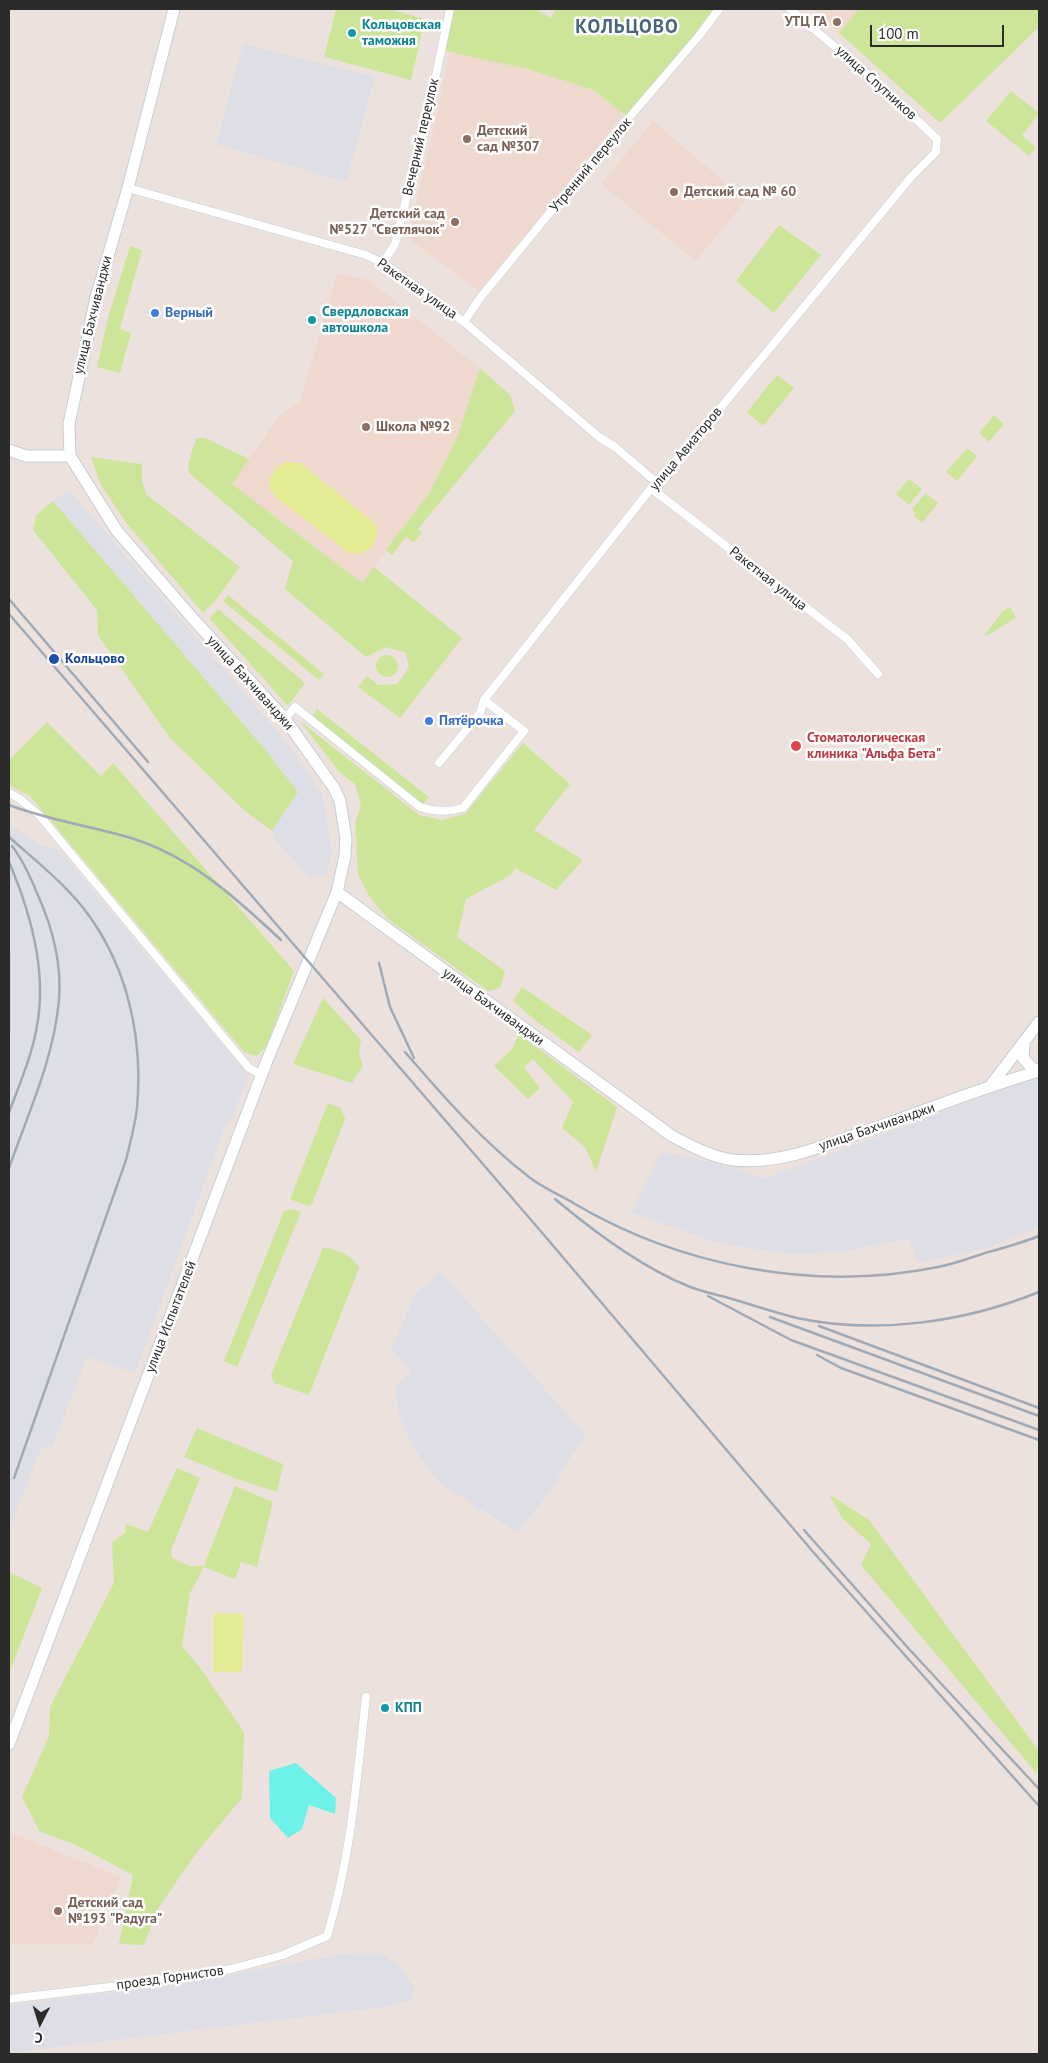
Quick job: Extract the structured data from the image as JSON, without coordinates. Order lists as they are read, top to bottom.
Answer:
{
  "streets": {
    "main road": ["улица Бахчиванджи", "улица Испытателей"],
    "street": [
      "улица Спутников",
      "Вечерний переулок",
      "Утренний переулок",
      "Ракетная улица",
      "улица Авиаторов",
      "проезд Горнистов"
    ]
  },
  "crossings": [
    ["улица Спутников", "улица Авиаторов"],
    ["Вечерний переулок", "Ракетная улица"],
    ["Утренний переулок", "Ракетная улица"],
    ["Ракетная улица", "улица Бахчиванджи"],
    ["Ракетная улица", "улица Авиаторов"],
    ["улица Бахчиванджи", "улица Испытателей"]
  ],
  "districts": ["КОЛЬЦОВО"],
  "places": [
    "УТЦ ГА",
    "Кольцовская таможня",
    "Детский сад №307",
    "Детский сад № 60",
    "Детский сад №527 \"Светлячок\"",
    "Верный",
    "Свердловская автошкола",
    "Школа №92",
    "Кольцово",
    "Пятёрочка",
    "Стоматологическая клиника \"Альфа Бета\"",
    "КПП",
    "Детский сад №193 \"Радуга\""
  ],
  "scale_bar": "100 m",
  "north": "bottom"
}
